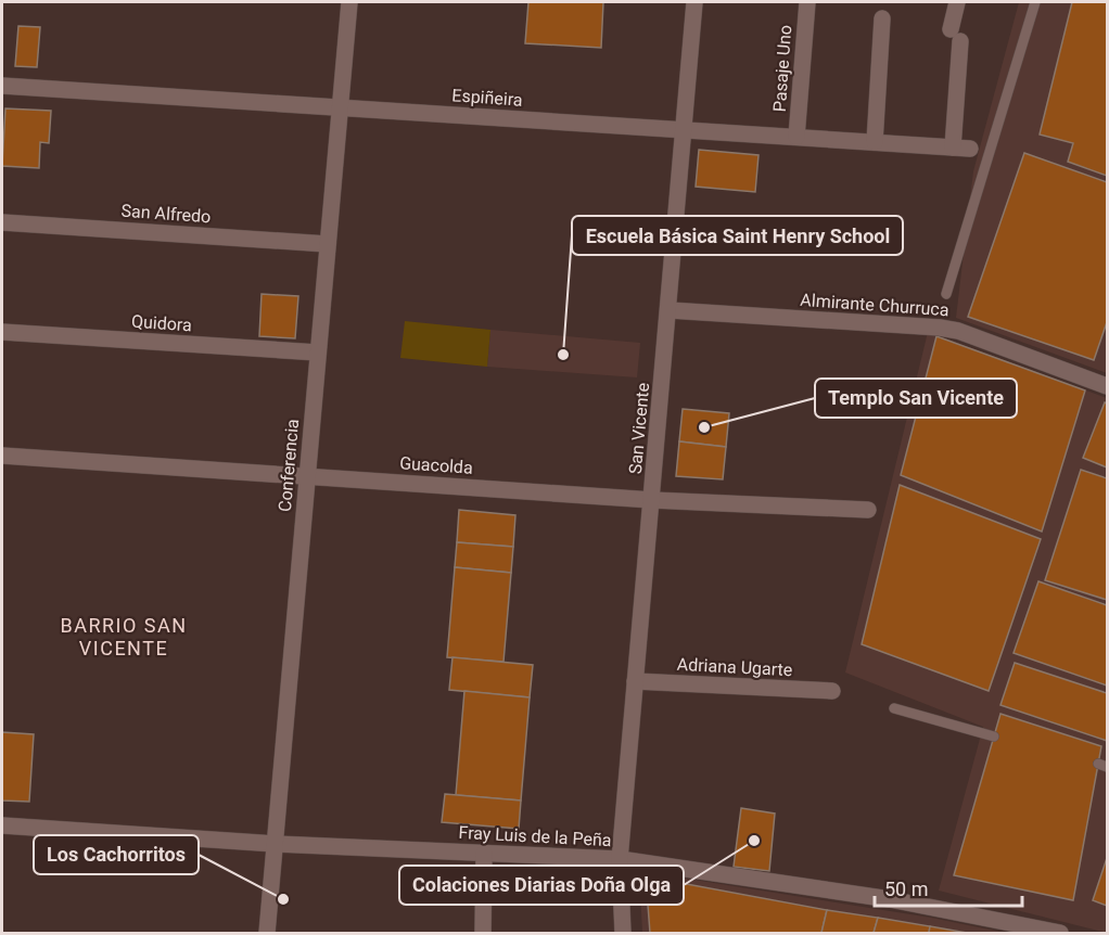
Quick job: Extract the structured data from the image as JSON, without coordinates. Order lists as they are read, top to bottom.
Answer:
{
  "streets": {
    "street": [
      "Pasaje Uno",
      "Espiñeira",
      "San Alfredo",
      "Almirante Churruca",
      "Quidora",
      "San Vicente",
      "Conferencia",
      "Guacolda",
      "Adriana Ugarte",
      "Fray Luis de la Peña"
    ]
  },
  "crossings": [
    ["Pasaje Uno", "Espiñeira"],
    ["Espiñeira", "San Vicente"],
    ["Espiñeira", "Conferencia"],
    ["San Alfredo", "Conferencia"],
    ["Almirante Churruca", "San Vicente"],
    ["Quidora", "Conferencia"],
    ["San Vicente", "Guacolda"],
    ["San Vicente", "Adriana Ugarte"],
    ["San Vicente", "Fray Luis de la Peña"],
    ["Conferencia", "Guacolda"],
    ["Conferencia", "Fray Luis de la Peña"]
  ],
  "districts": ["BARRIO SAN VICENTE"],
  "places": [
    "Escuela Básica Saint Henry School",
    "Templo San Vicente",
    "Colaciones Diarias Doña Olga",
    "Los Cachorritos"
  ],
  "scale_bar": "50 m"
}
